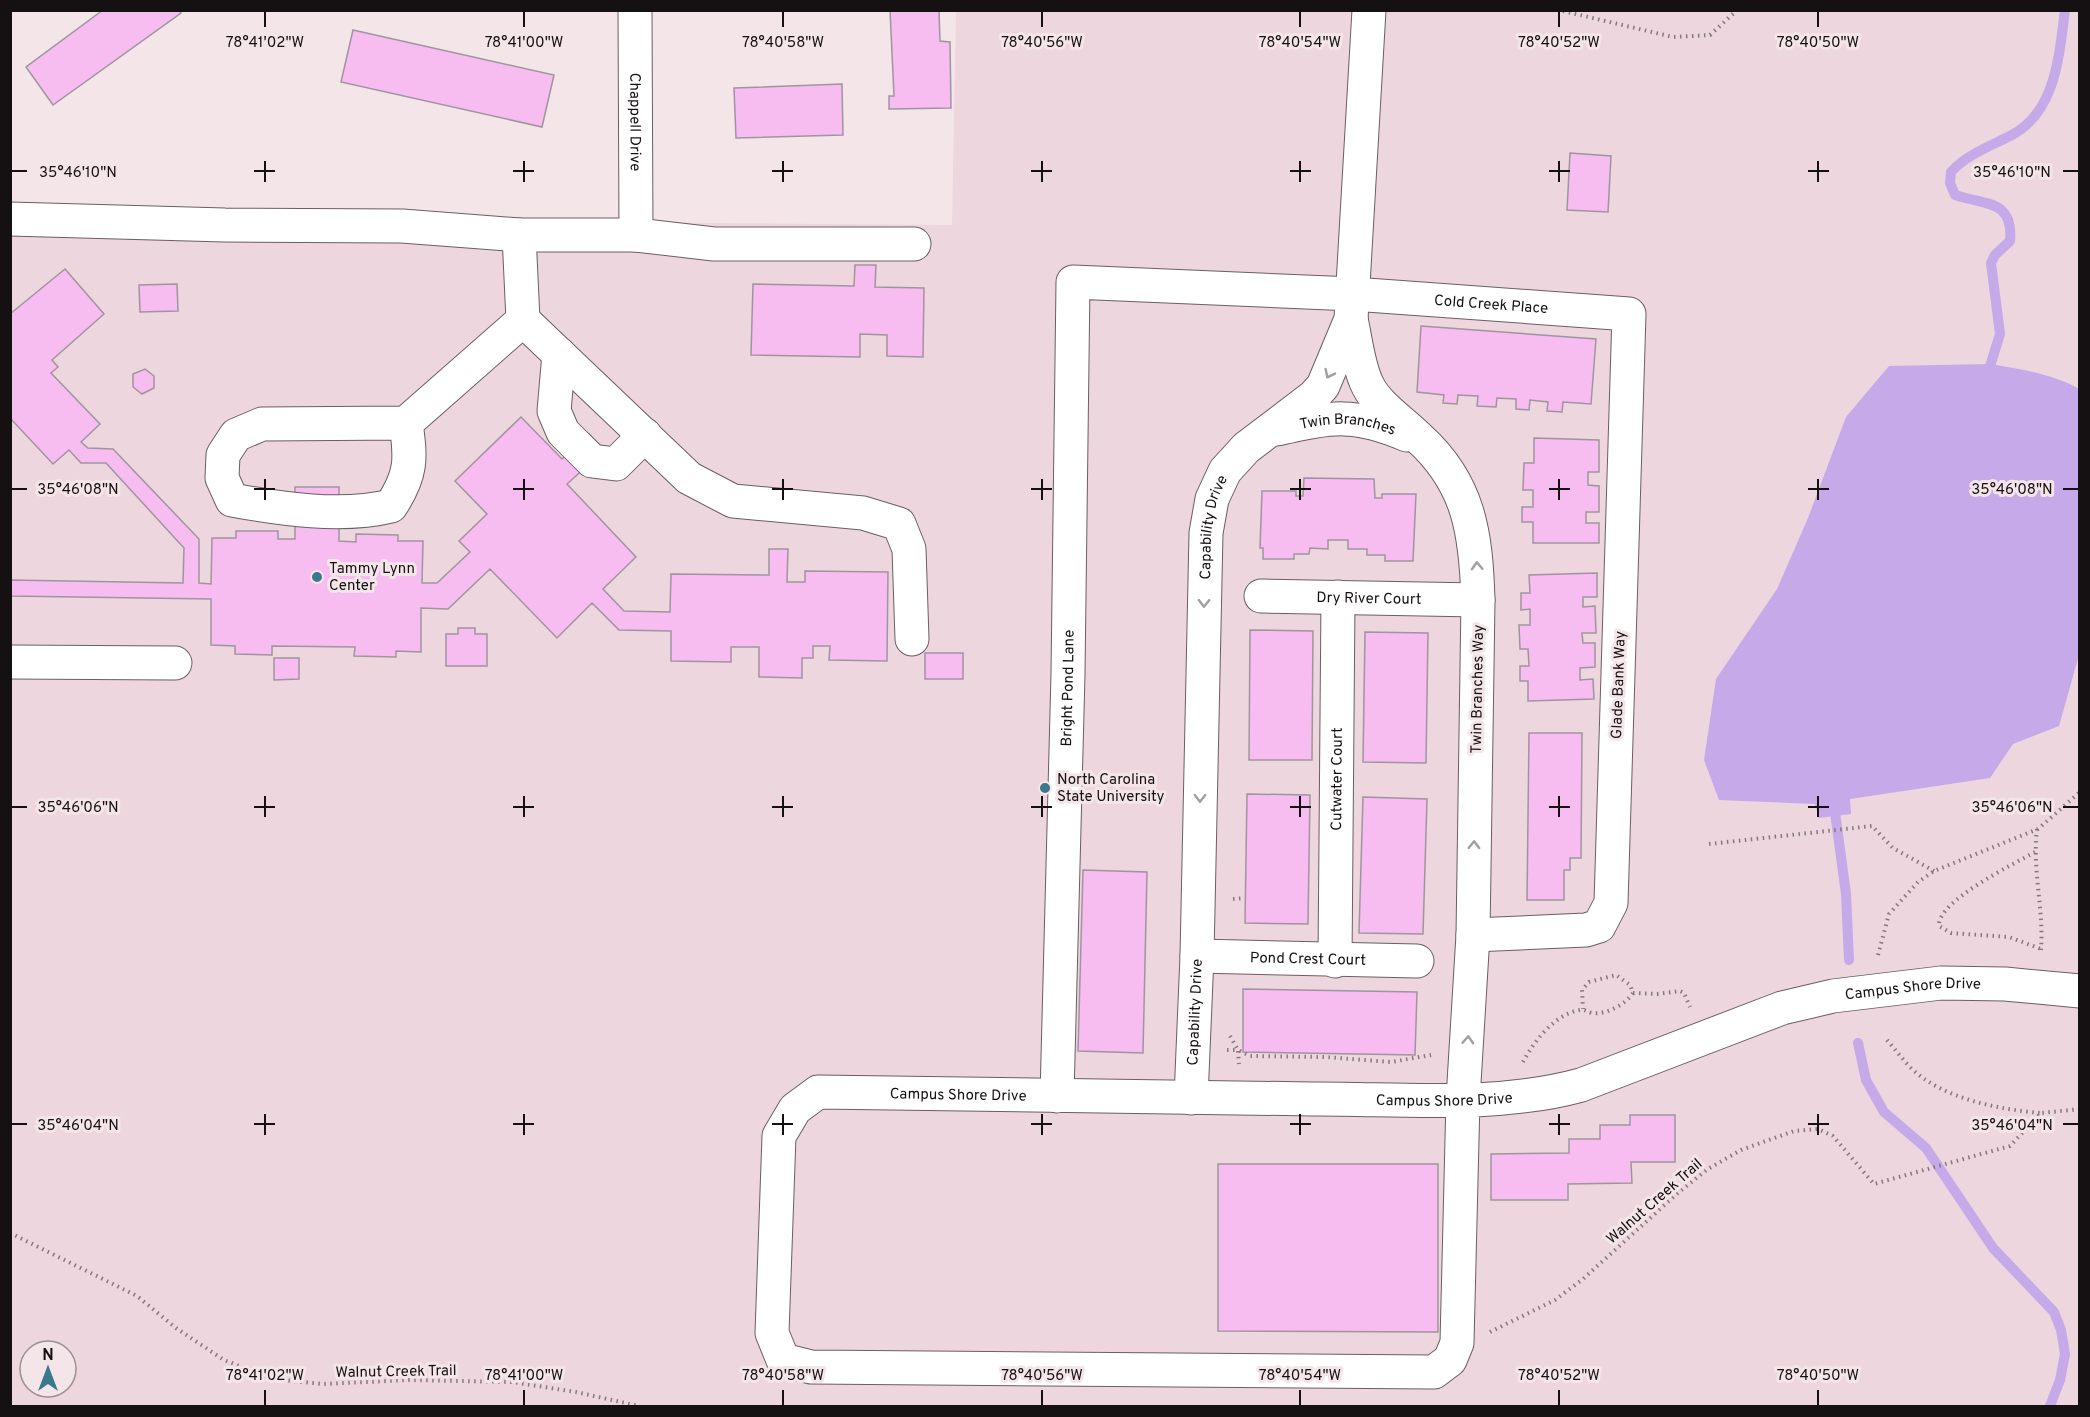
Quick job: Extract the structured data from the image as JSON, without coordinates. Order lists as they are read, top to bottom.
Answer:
{
  "streets": {
    "street": [
      "Chappell Drive",
      "Cold Creek Place",
      "Twin Branches",
      "Capability Drive",
      "Dry River Court",
      "Glade Bank Way",
      "Bright Pond Lane",
      "Twin Branches Way",
      "Cutwater Court",
      "Pond Crest Court",
      "Campus Shore Drive"
    ],
    "path": ["Walnut Creek Trail"]
  },
  "crossings": [
    ["Cold Creek Place", "Capability Drive"],
    ["Cold Creek Place", "Glade Bank Way"],
    ["Cold Creek Place", "Bright Pond Lane"],
    ["Cold Creek Place", "Twin Branches Way"],
    ["Twin Branches", "Capability Drive"],
    ["Twin Branches", "Twin Branches Way"],
    ["Capability Drive", "Twin Branches Way"],
    ["Capability Drive", "Pond Crest Court"],
    ["Capability Drive", "Campus Shore Drive"],
    ["Dry River Court", "Twin Branches Way"],
    ["Dry River Court", "Cutwater Court"],
    ["Glade Bank Way", "Twin Branches Way"],
    ["Bright Pond Lane", "Campus Shore Drive"],
    ["Twin Branches Way", "Campus Shore Drive"],
    ["Cutwater Court", "Pond Crest Court"]
  ],
  "one_way": ["Capability Drive"],
  "places": ["Tammy Lynn Center", "North Carolina State University"],
  "north": "top",
  "coordinates": [
    "78°41'02\"W",
    "78°41'00\"W",
    "78°40'58\"W",
    "78°40'56\"W",
    "78°40'54\"W",
    "78°40'52\"W",
    "78°40'50\"W",
    "35°46'10\"N",
    "35°46'08\"N",
    "35°46'06\"N",
    "35°46'04\"N"
  ]
}
